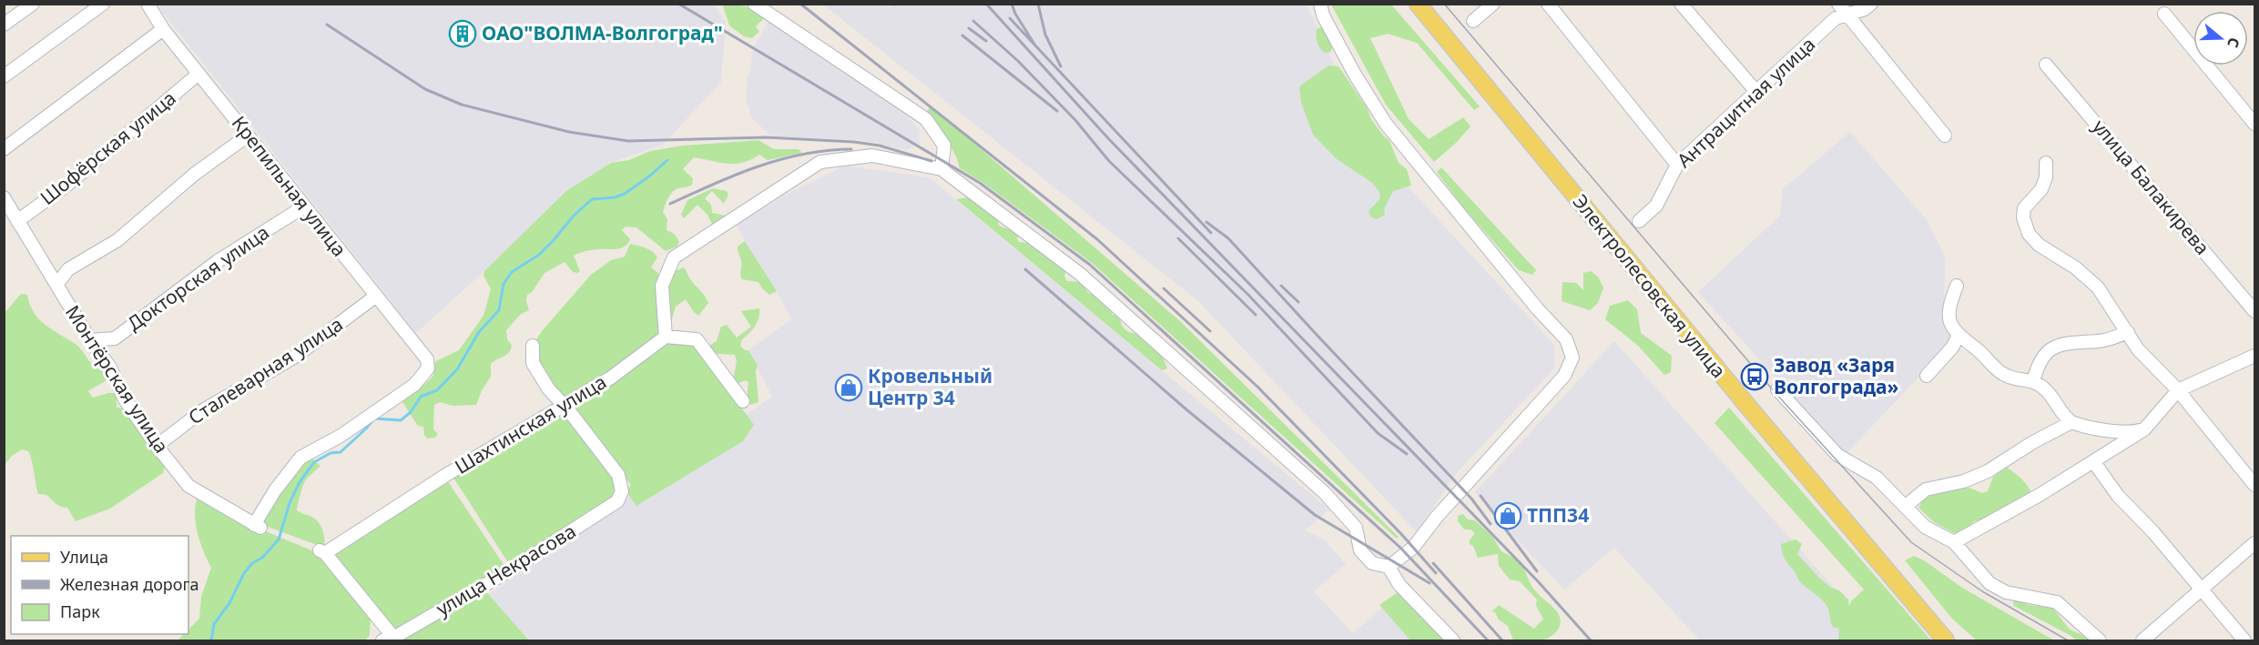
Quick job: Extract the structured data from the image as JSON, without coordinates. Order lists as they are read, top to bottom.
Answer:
{
  "streets": {
    "main road": ["Электролесовская улица"],
    "street": [
      "Антрацитная улица",
      "Шофёрская улица",
      "Крепильная улица",
      "улица Балакирева",
      "Докторская улица",
      "Сталеварная улица",
      "Монтёрская улица",
      "Шахтинская улица",
      "улица Некрасова"
    ]
  },
  "crossings": [
    ["Шофёрская улица", "Крепильная улица"],
    ["Шофёрская улица", "Монтёрская улица"],
    ["Крепильная улица", "Докторская улица"],
    ["Крепильная улица", "Сталеварная улица"],
    ["Крепильная улица", "Монтёрская улица"],
    ["Докторская улица", "Монтёрская улица"],
    ["Сталеварная улица", "Монтёрская улица"],
    ["Шахтинская улица", "улица Некрасова"]
  ],
  "places": {
    "building": ["ОАО\"ВОЛМА-Волгоград\""],
    "bus stop": ["Завод «Заря Волгограда»"],
    "shop": ["Кровельный Центр 34", "ТПП34"]
  },
  "legend": ["Улица", "Железная дорога", "Парк"],
  "north": "right"
}
